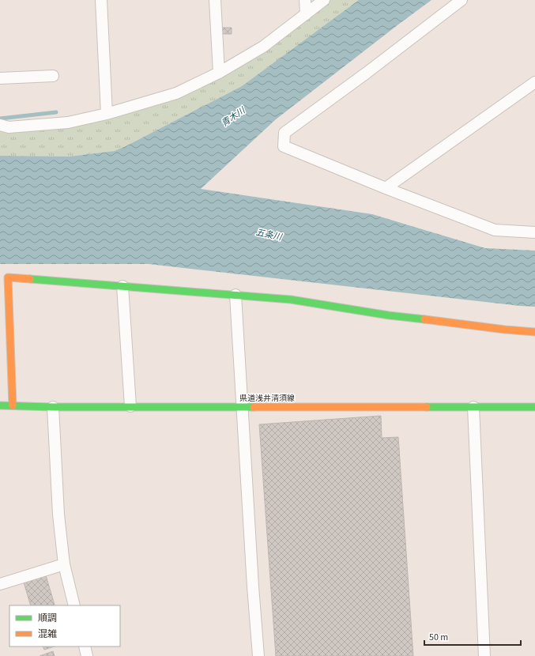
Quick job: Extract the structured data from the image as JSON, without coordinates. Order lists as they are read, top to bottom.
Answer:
{
  "streets": {
    "street": ["県道浅井清須線"]
  },
  "water": ["青木川", "五条川"],
  "legend": ["順調", "混雑"],
  "scale_bar": "50 m"
}
